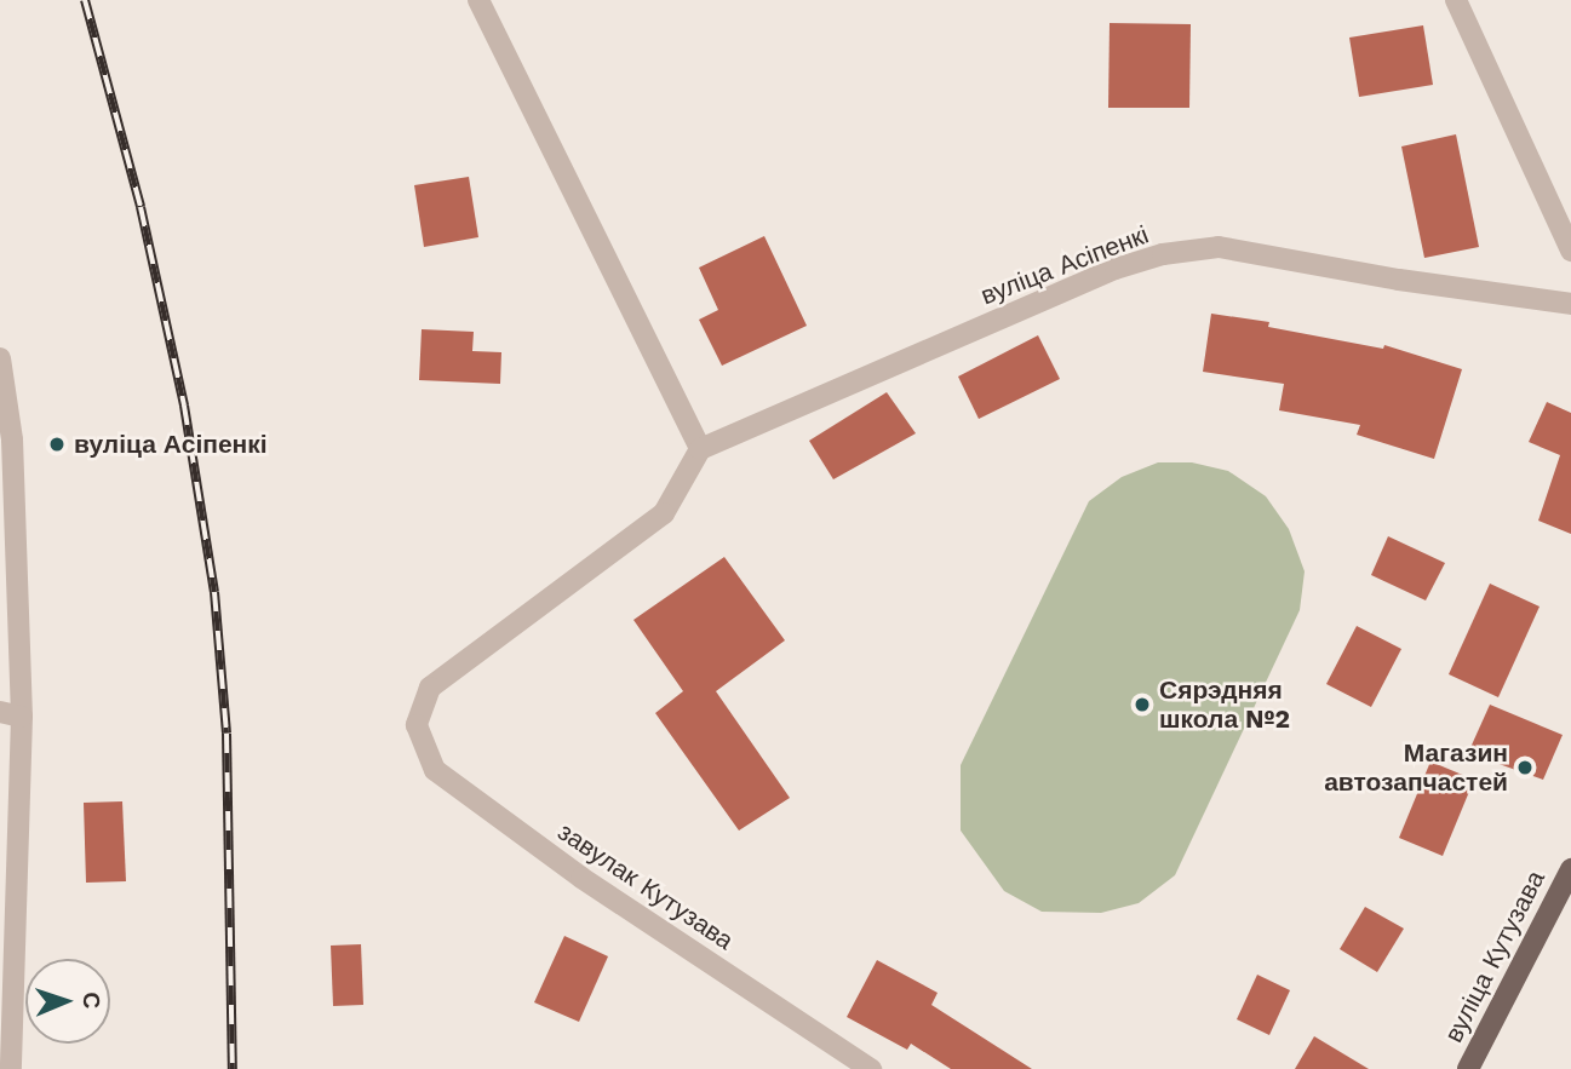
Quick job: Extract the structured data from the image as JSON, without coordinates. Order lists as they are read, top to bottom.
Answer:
{
  "streets": {
    "main road": ["вуліца Кутузава"],
    "street": ["вуліца Асіпенкі", "завулак Кутузава"]
  },
  "crossings": [
    ["вуліца Асіпенкі", "завулак Кутузава"]
  ],
  "places": ["вуліца Асіпенкі", "Сярэдняя школа №2", "Магазин автозапчастей"],
  "north": "right"
}
